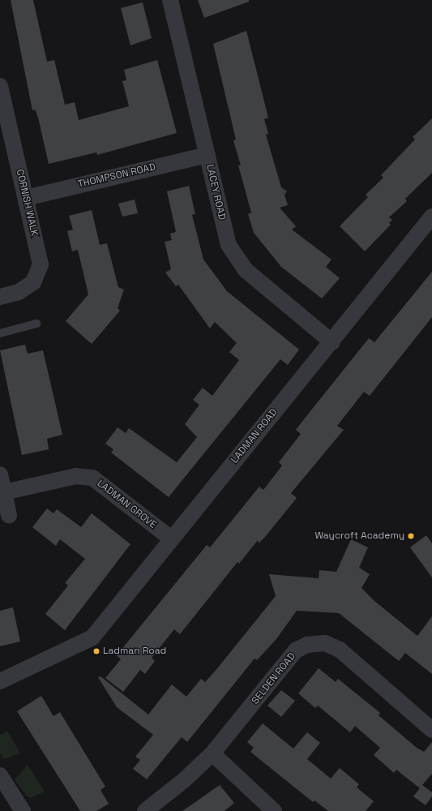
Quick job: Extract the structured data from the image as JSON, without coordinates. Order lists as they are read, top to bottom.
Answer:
{
  "streets": {
    "street": [
      "THOMPSON ROAD",
      "LACEY ROAD",
      "CORNISH WALK",
      "LADMAN ROAD",
      "LADMAN GROVE",
      "SELDEN ROAD"
    ]
  },
  "crossings": [
    ["THOMPSON ROAD", "LACEY ROAD"],
    ["THOMPSON ROAD", "CORNISH WALK"],
    ["LACEY ROAD", "LADMAN ROAD"],
    ["LADMAN ROAD", "LADMAN GROVE"]
  ],
  "places": ["Waycroft Academy", "Ladman Road"]
}
